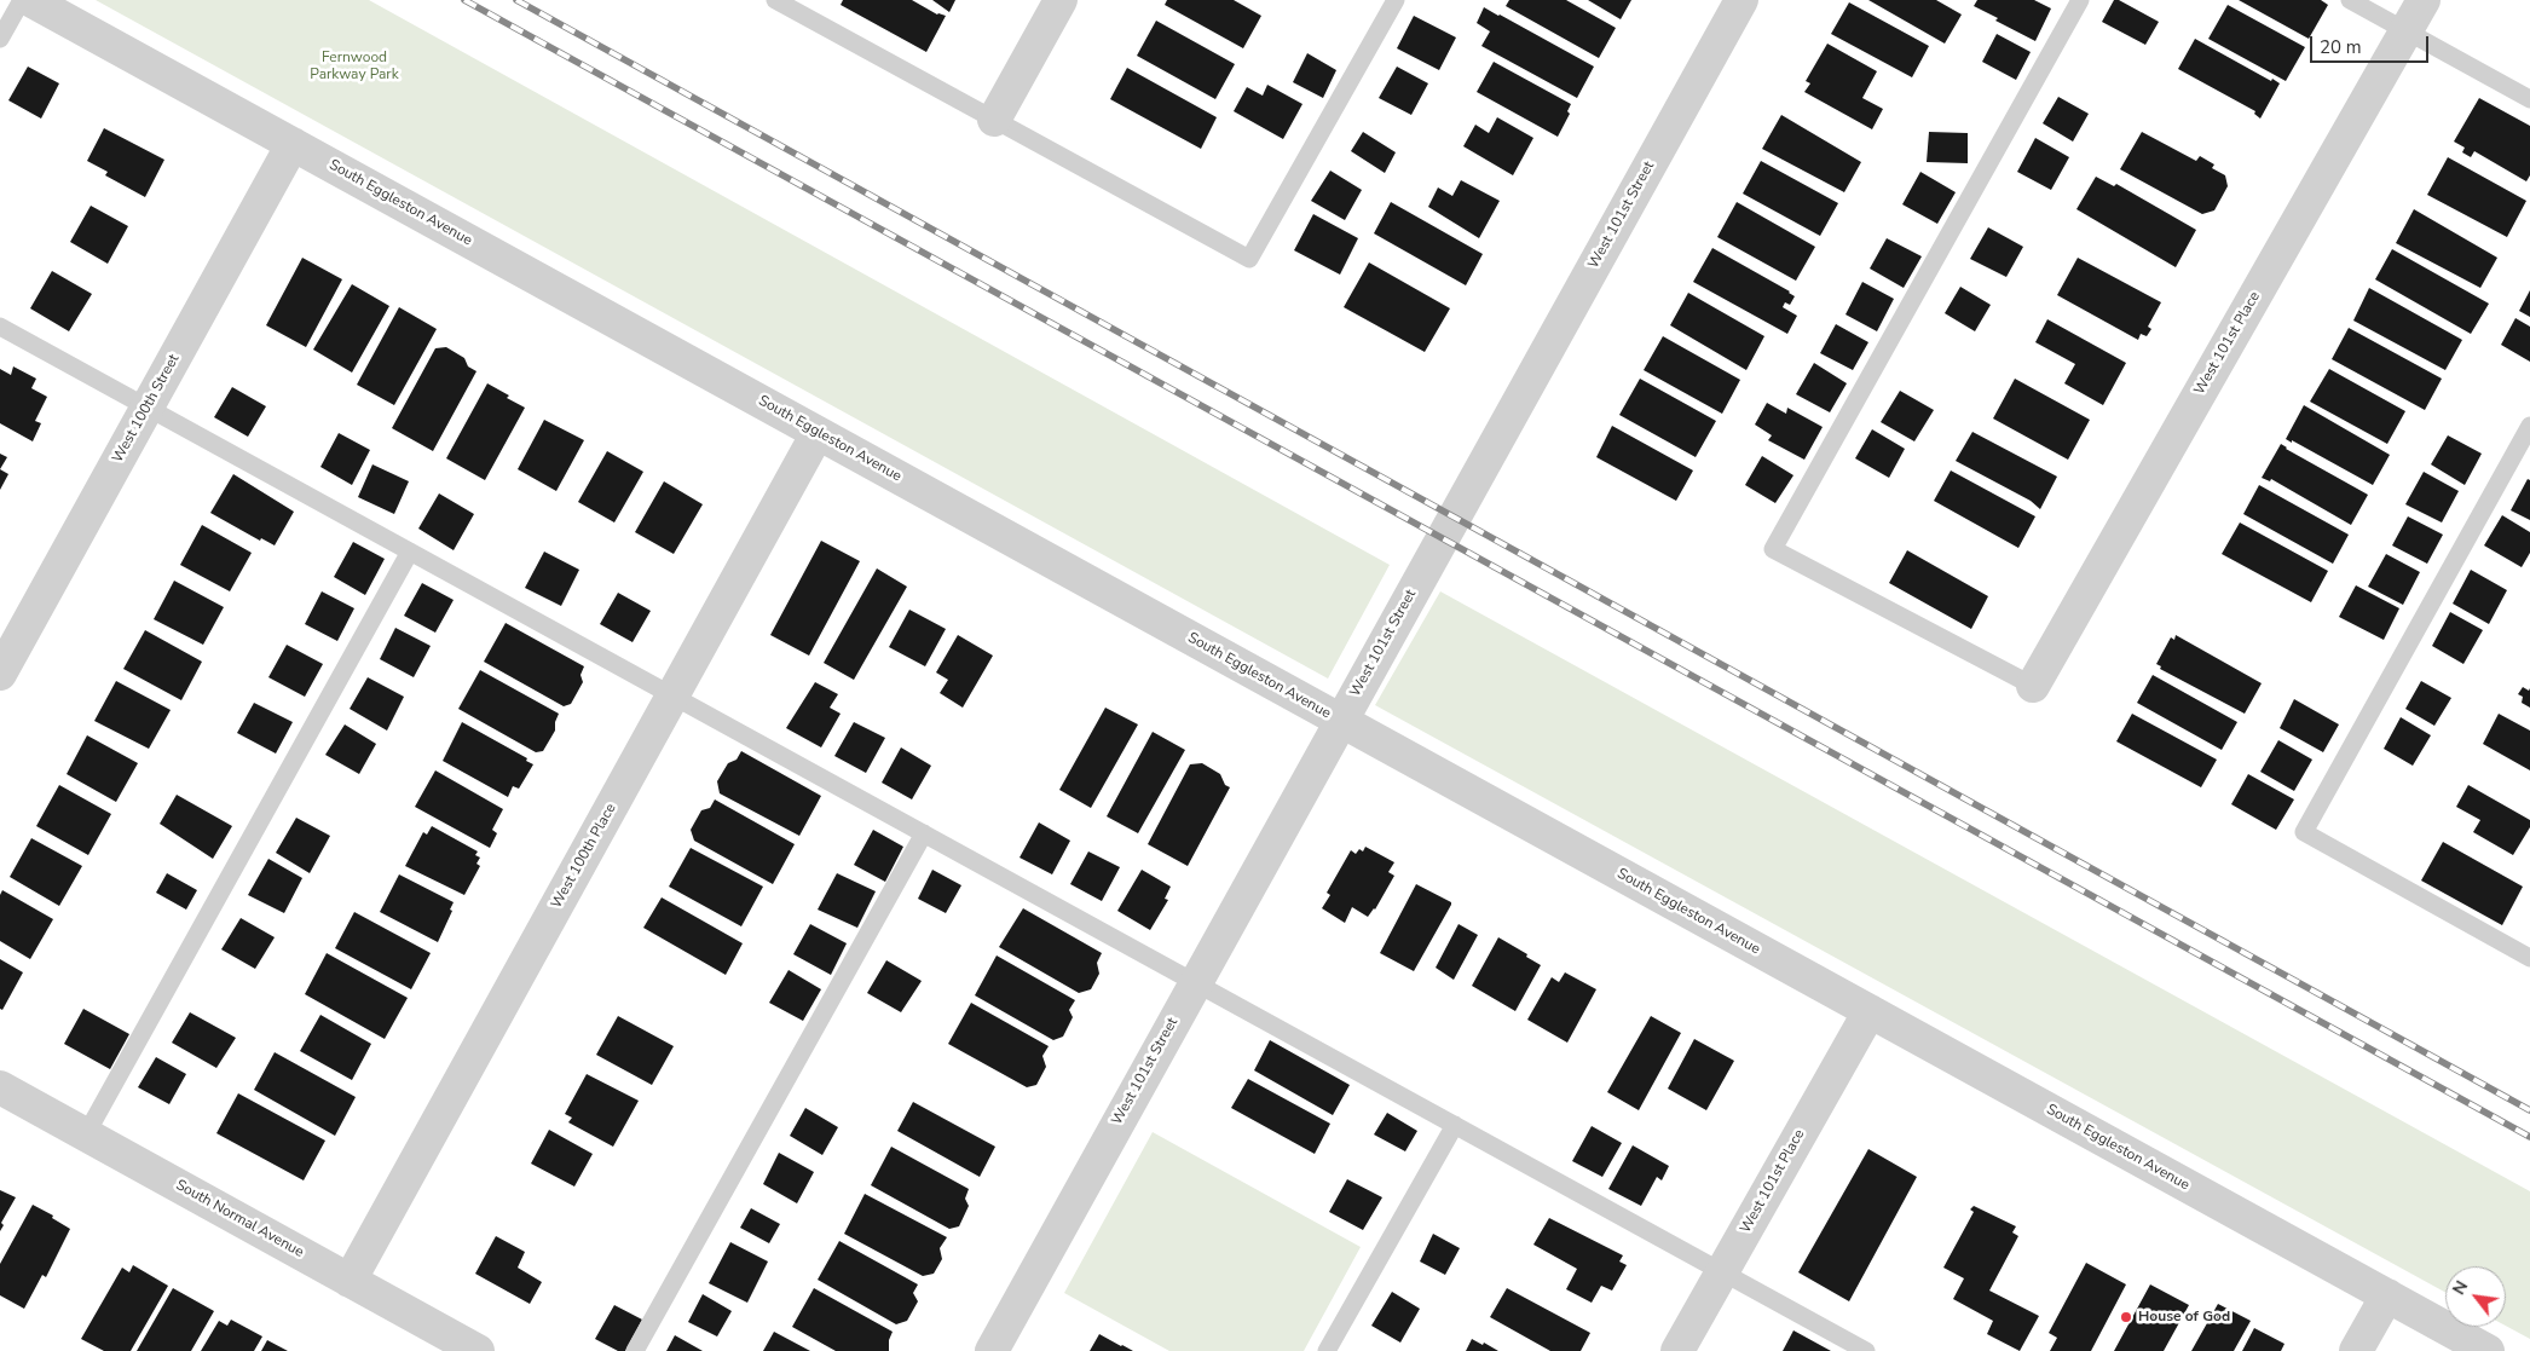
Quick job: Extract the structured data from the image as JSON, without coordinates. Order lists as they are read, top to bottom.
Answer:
{
  "streets": {
    "street": [
      "South Eggleston Avenue",
      "West 101st Street",
      "West 101st Place",
      "West 100th Street",
      "West 100th Place",
      "South Normal Avenue"
    ]
  },
  "crossings": [
    ["South Eggleston Avenue", "West 101st Street"],
    ["South Eggleston Avenue", "West 101st Place"],
    ["South Eggleston Avenue", "West 100th Street"],
    ["South Eggleston Avenue", "West 100th Place"],
    ["West 100th Place", "South Normal Avenue"]
  ],
  "parks": ["Fernwood Parkway Park"],
  "places": ["House of God"],
  "scale_bar": "20 m",
  "north": "top left"
}
